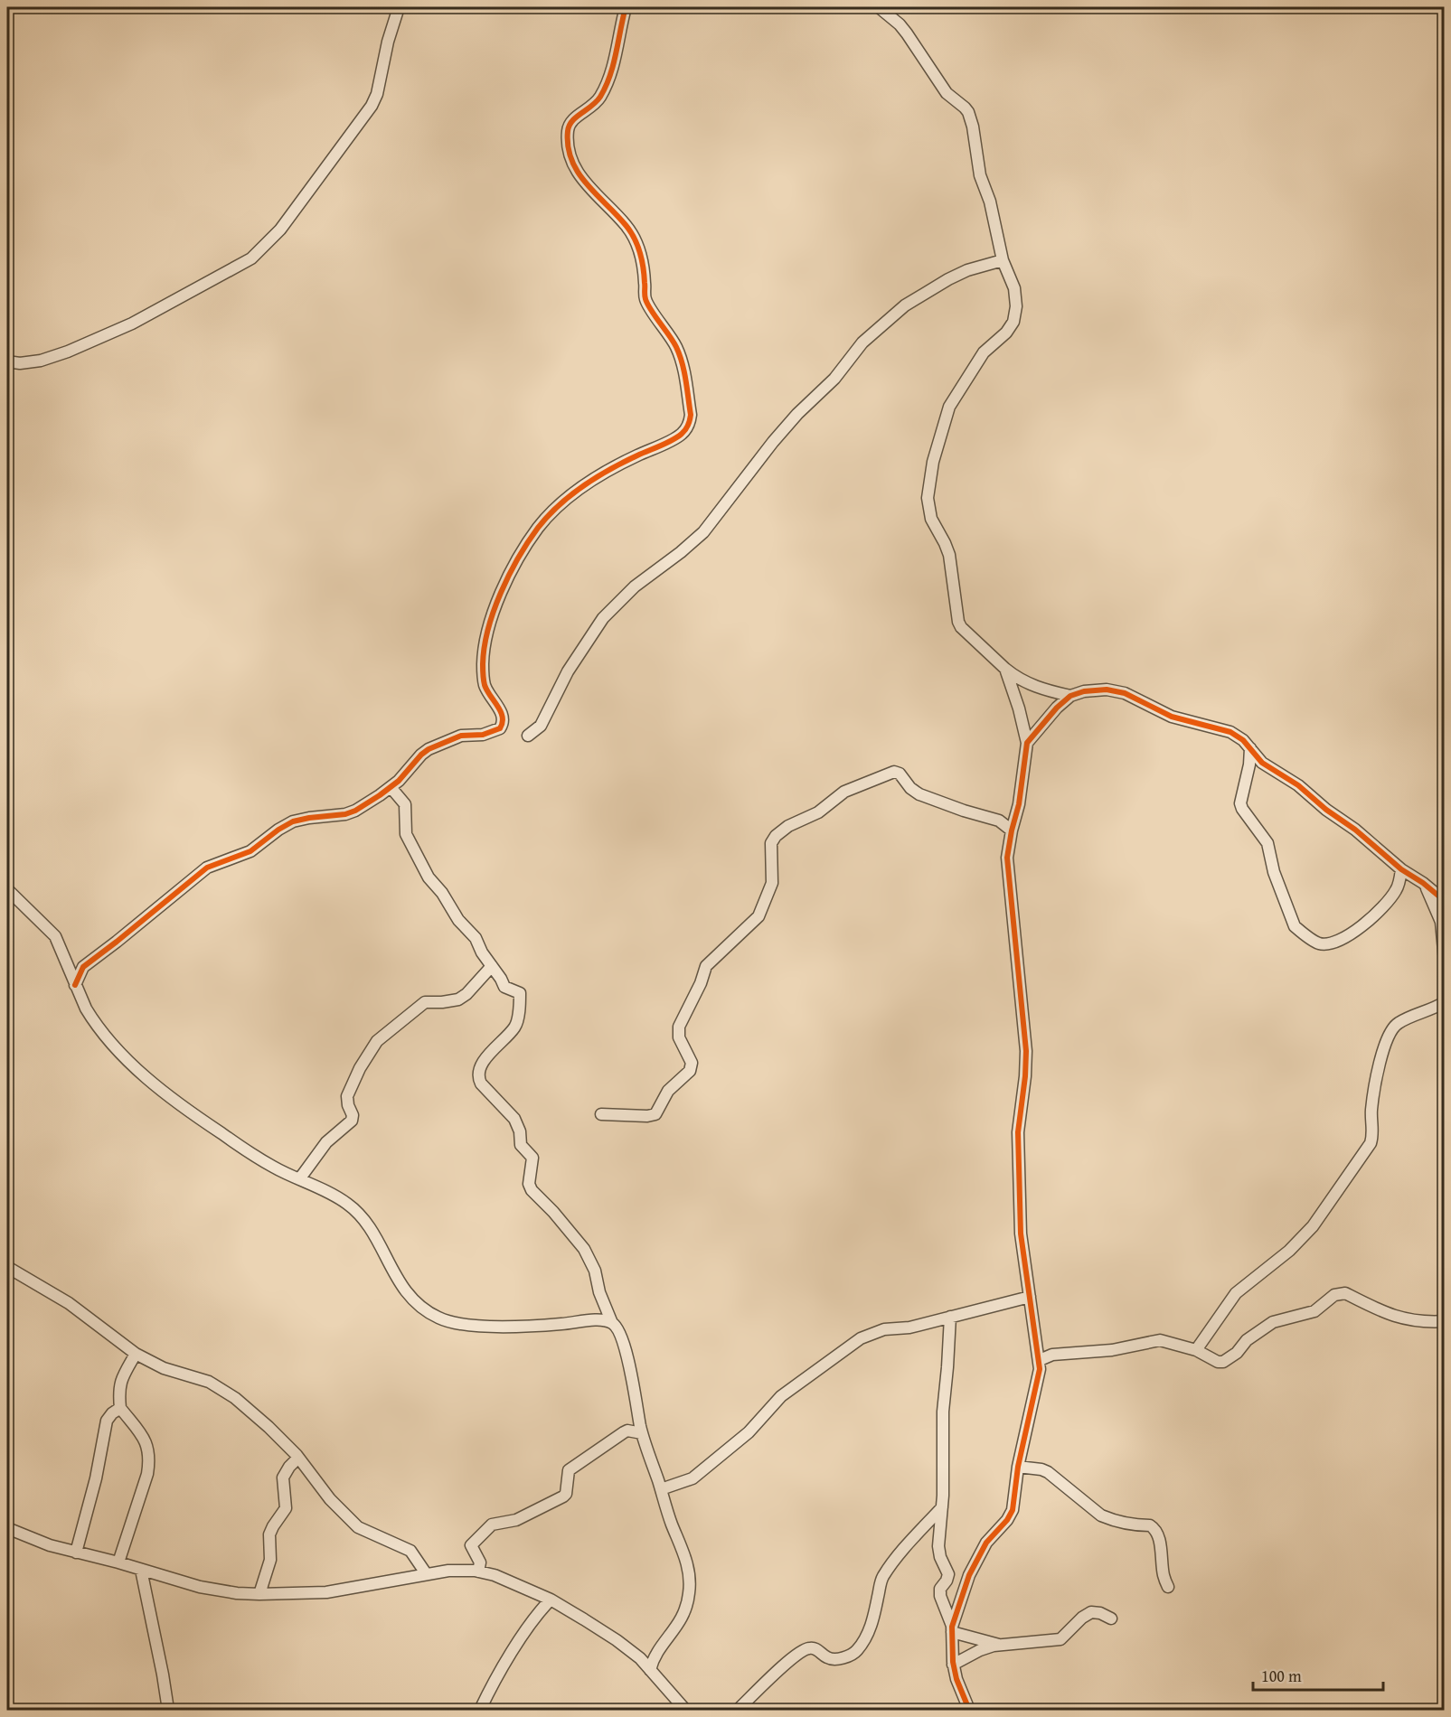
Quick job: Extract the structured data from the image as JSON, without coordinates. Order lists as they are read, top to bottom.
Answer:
{
  "scale_bar": "100 m"
}
